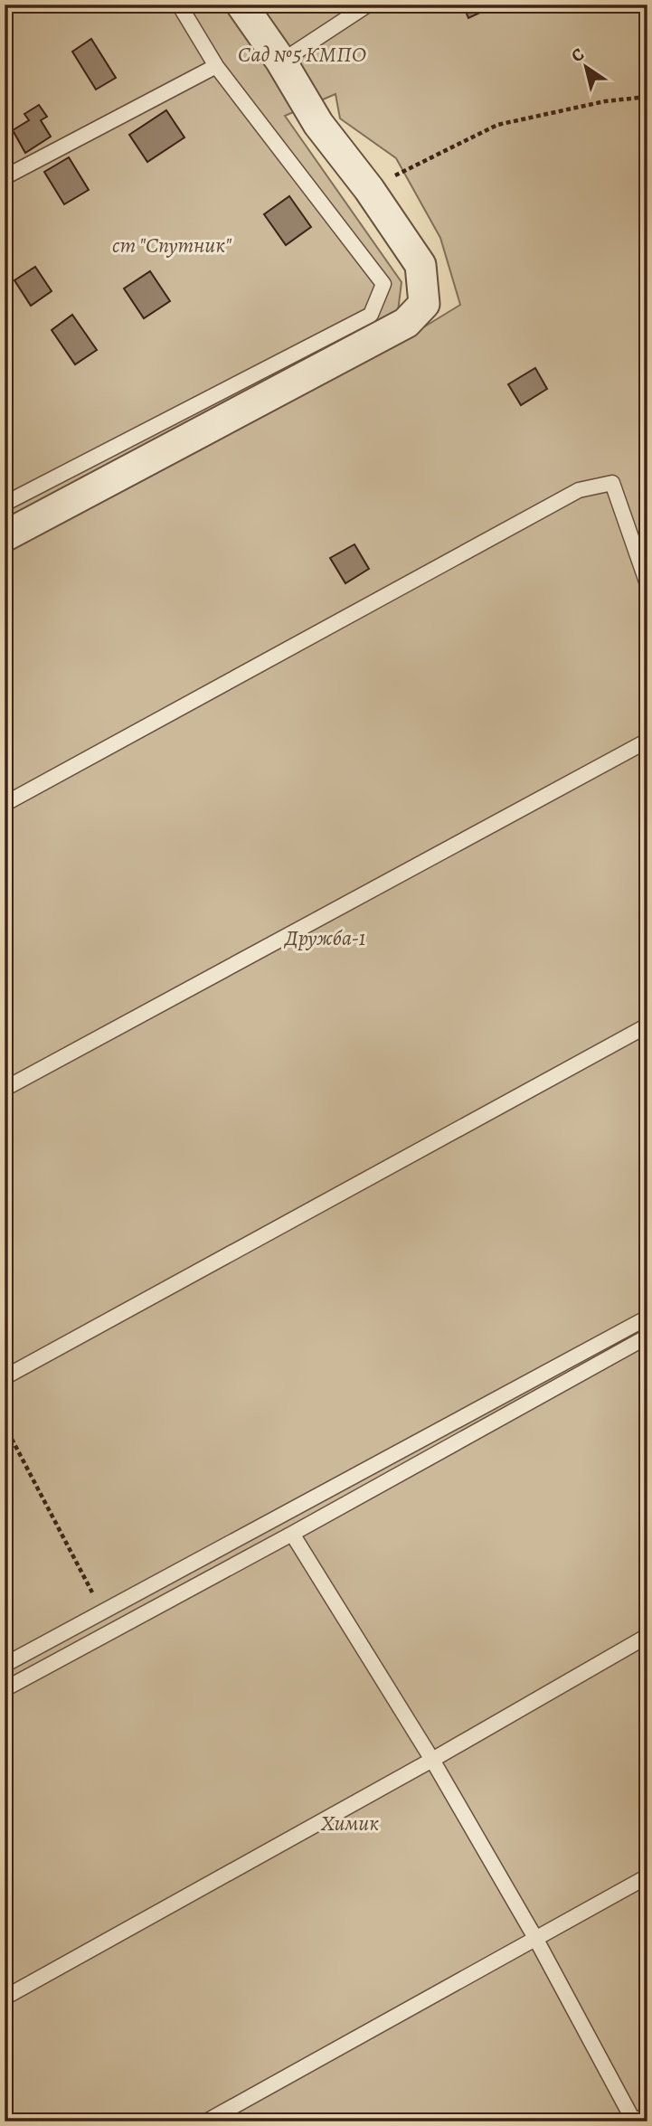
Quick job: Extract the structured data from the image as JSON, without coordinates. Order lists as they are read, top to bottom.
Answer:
{
  "parks": [
    "Сад №5 КМПО",
    "ст \"Спутник\"",
    "Дружба-1",
    "Химик"
  ],
  "north": "top left"
}
